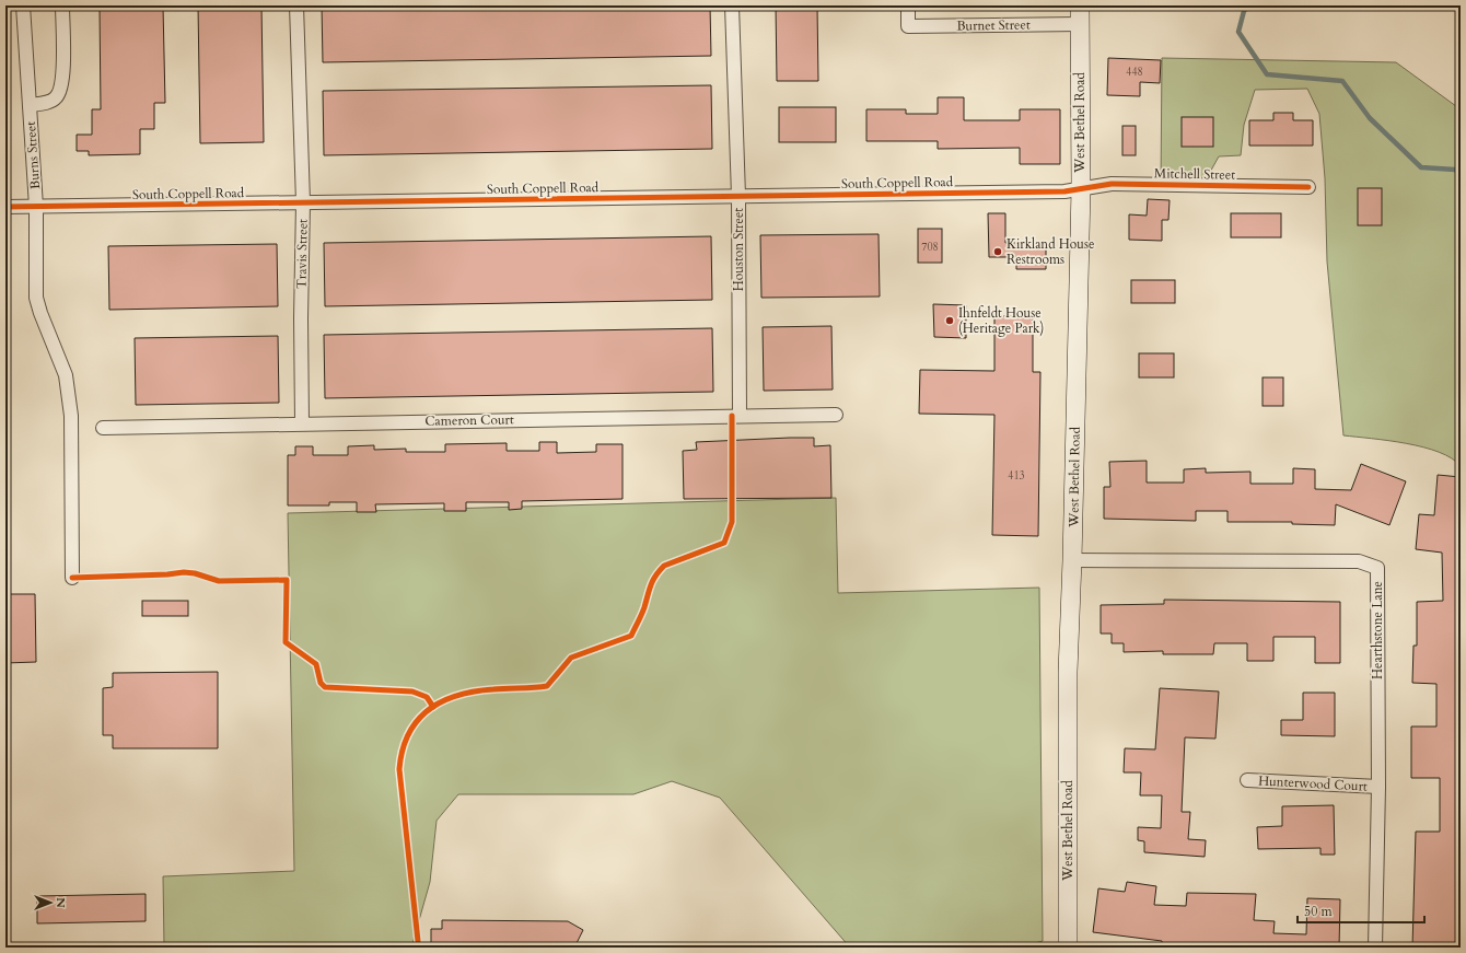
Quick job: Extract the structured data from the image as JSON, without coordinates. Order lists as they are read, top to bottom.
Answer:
{
  "streets": {
    "main road": ["West Bethel Road"],
    "street": [
      "Burnet Street",
      "Burns Street",
      "Mitchell Street",
      "South Coppell Road",
      "Houston Street",
      "Travis Street",
      "Cameron Court",
      "Hearthstone Lane",
      "Hunterwood Court"
    ]
  },
  "crossings": [
    ["Burnet Street", "West Bethel Road"],
    ["West Bethel Road", "Mitchell Street"],
    ["West Bethel Road", "South Coppell Road"],
    ["West Bethel Road", "Hearthstone Lane"],
    ["Burns Street", "South Coppell Road"],
    ["Mitchell Street", "South Coppell Road"],
    ["South Coppell Road", "Houston Street"],
    ["South Coppell Road", "Travis Street"],
    ["Houston Street", "Cameron Court"],
    ["Travis Street", "Cameron Court"],
    ["Hearthstone Lane", "Hunterwood Court"]
  ],
  "places": ["Kirkland House Restrooms", "Ihnfeldt House (Heritage Park)"],
  "house_numbers": ["448", "708", "413"],
  "scale_bar": "50 m",
  "north": "right"
}
